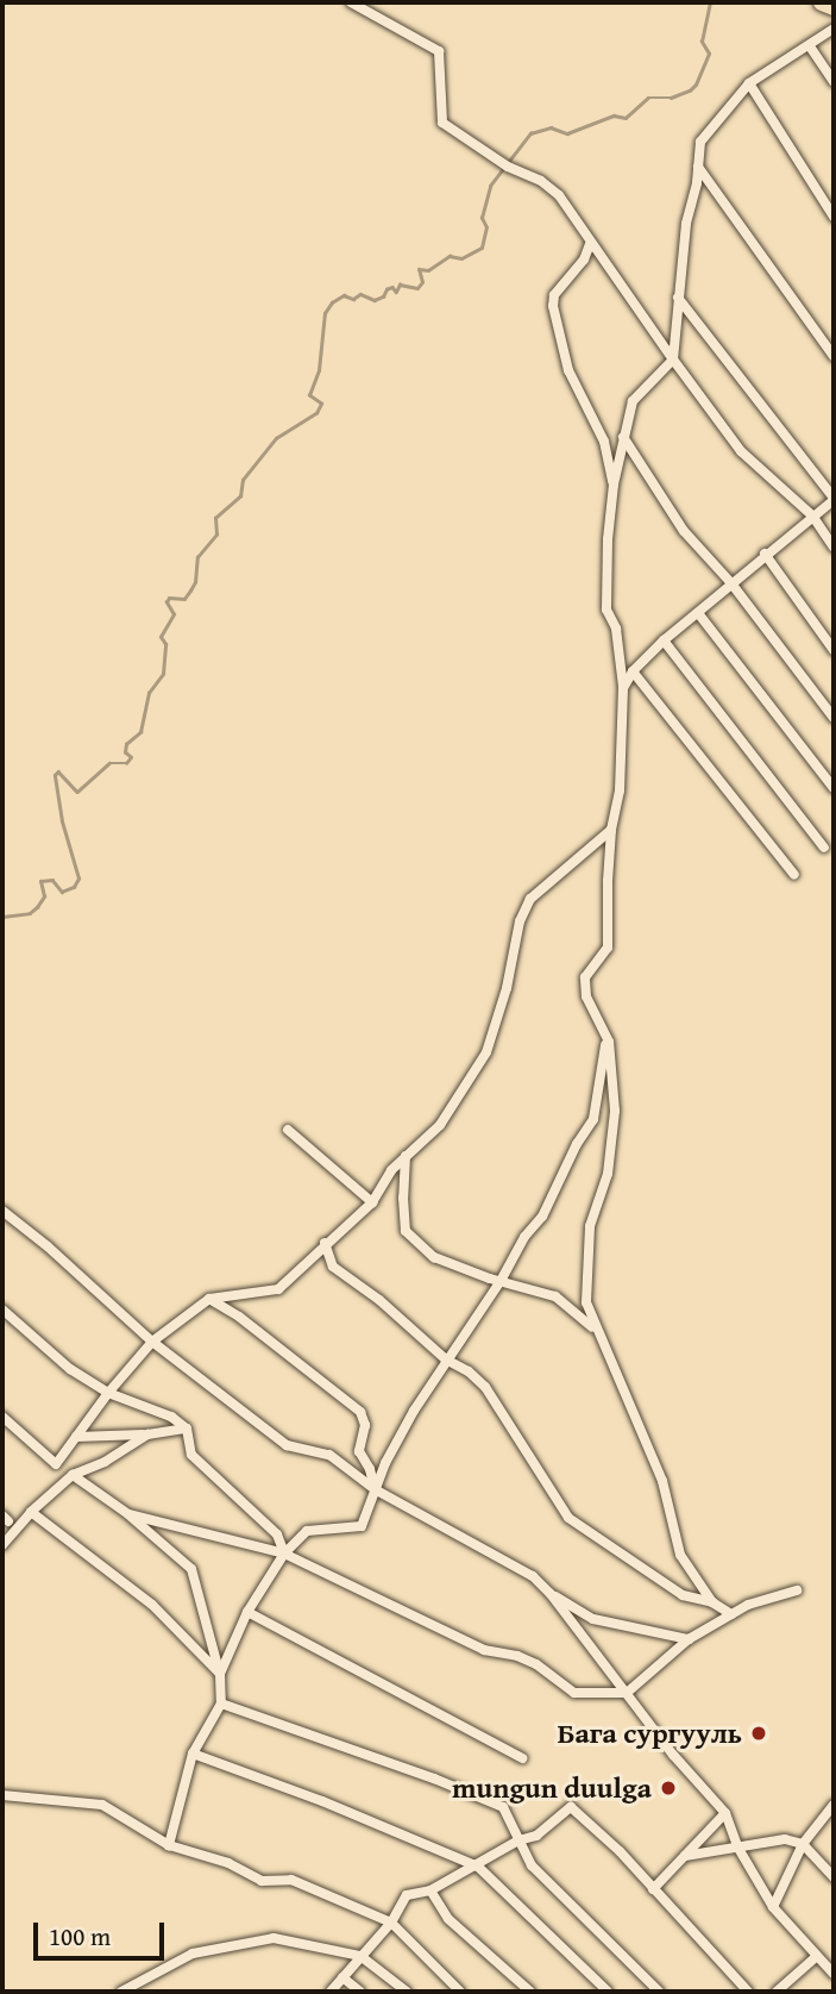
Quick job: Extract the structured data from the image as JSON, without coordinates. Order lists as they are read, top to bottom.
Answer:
{
  "places": ["Бага сургууль", "mungun duulga"],
  "scale_bar": "100 m"
}
